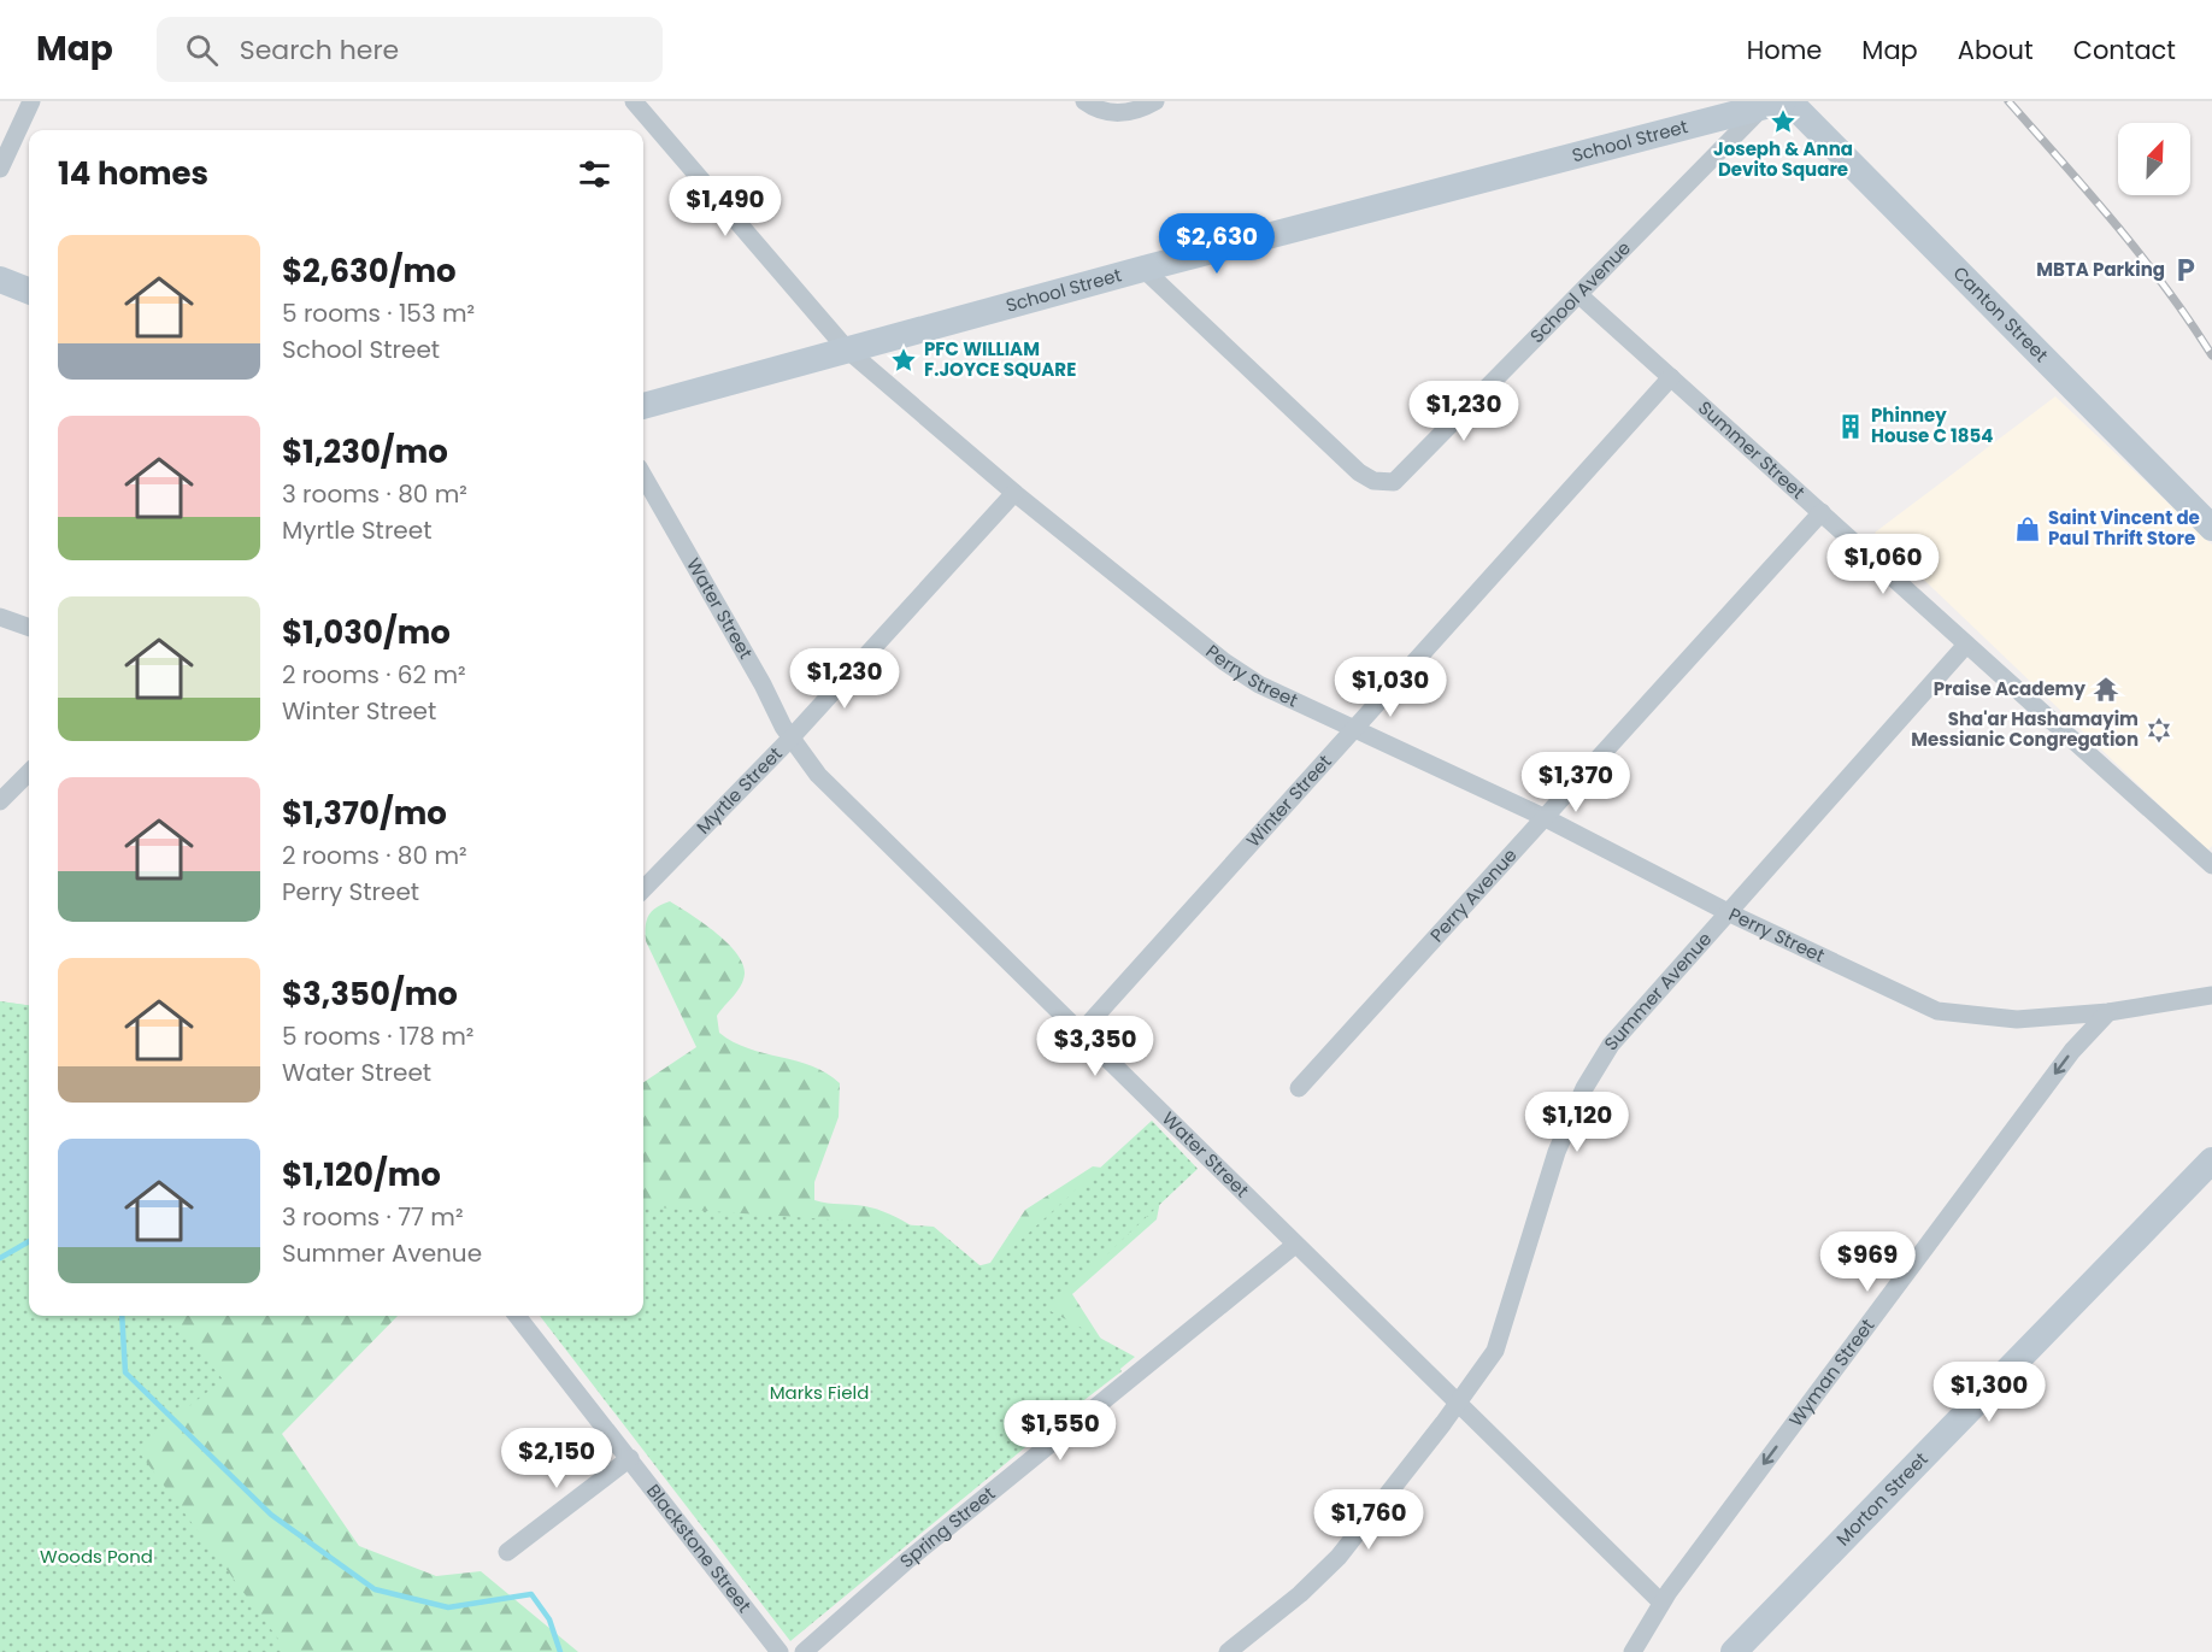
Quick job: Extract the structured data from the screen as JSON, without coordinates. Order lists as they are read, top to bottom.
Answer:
{
  "streets": {
    "street": [
      "School Street",
      "School Avenue",
      "Canton Street",
      "Summer Street",
      "Water Street",
      "Perry Street",
      "Myrtle Street",
      "Winter Street",
      "Perry Avenue",
      "Summer Avenue",
      "Wyman Street",
      "Morton Street",
      "Spring Street",
      "Blackstone Street"
    ]
  },
  "crossings": [
    ["School Street", "School Avenue"],
    ["School Street", "Perry Street"],
    ["School Avenue", "Summer Street"],
    ["Summer Street", "Winter Street"],
    ["Summer Street", "Perry Avenue"],
    ["Summer Street", "Summer Avenue"],
    ["Water Street", "Myrtle Street"],
    ["Water Street", "Winter Street"],
    ["Water Street", "Summer Avenue"],
    ["Water Street", "Wyman Street"],
    ["Water Street", "Spring Street"],
    ["Perry Street", "Myrtle Street"],
    ["Perry Street", "Winter Street"],
    ["Perry Street", "Perry Avenue"],
    ["Perry Street", "Summer Avenue"],
    ["Perry Street", "Wyman Street"]
  ],
  "one_way": ["Wyman Street"],
  "parks": ["Marks Field", "Woods Pond"],
  "places": {
    "place": ["Joseph & Anna Devito Square", "PFC WILLIAM F.JOYCE SQUARE"],
    "parking": ["MBTA Parking"],
    "building": ["Phinney House C 1854"],
    "shop": ["Saint Vincent de Paul Thrift Store"],
    "temple": ["Praise Academy"],
    "synagogue": ["Sha'ar Hashamayim Messianic Congregation"]
  },
  "north": "top right",
  "page": {
    "header": "Map",
    "search": "Search here",
    "nav": [
      "Home",
      "Map",
      "About",
      "Contact"
    ],
    "heading": "14 homes",
    "price": [
      "$1,490",
      "$2,630",
      "$1,230",
      "$1,060",
      "$1,230",
      "$1,030",
      "$1,370",
      "$3,350",
      "$1,120",
      "$969",
      "$1,300",
      "$1,550",
      "$2,150",
      "$1,760"
    ],
    "list": [
      {
        "name": "$2,630/mo",
        "note": "5 rooms · 153 m² · School Street"
      },
      {
        "name": "$1,230/mo",
        "note": "3 rooms · 80 m² · Myrtle Street"
      },
      {
        "name": "$1,030/mo",
        "note": "2 rooms · 62 m² · Winter Street"
      },
      {
        "name": "$1,370/mo",
        "note": "2 rooms · 80 m² · Perry Street"
      },
      {
        "name": "$3,350/mo",
        "note": "5 rooms · 178 m² · Water Street"
      },
      {
        "name": "$1,120/mo",
        "note": "3 rooms · 77 m² · Summer Avenue"
      }
    ]
  }
}
